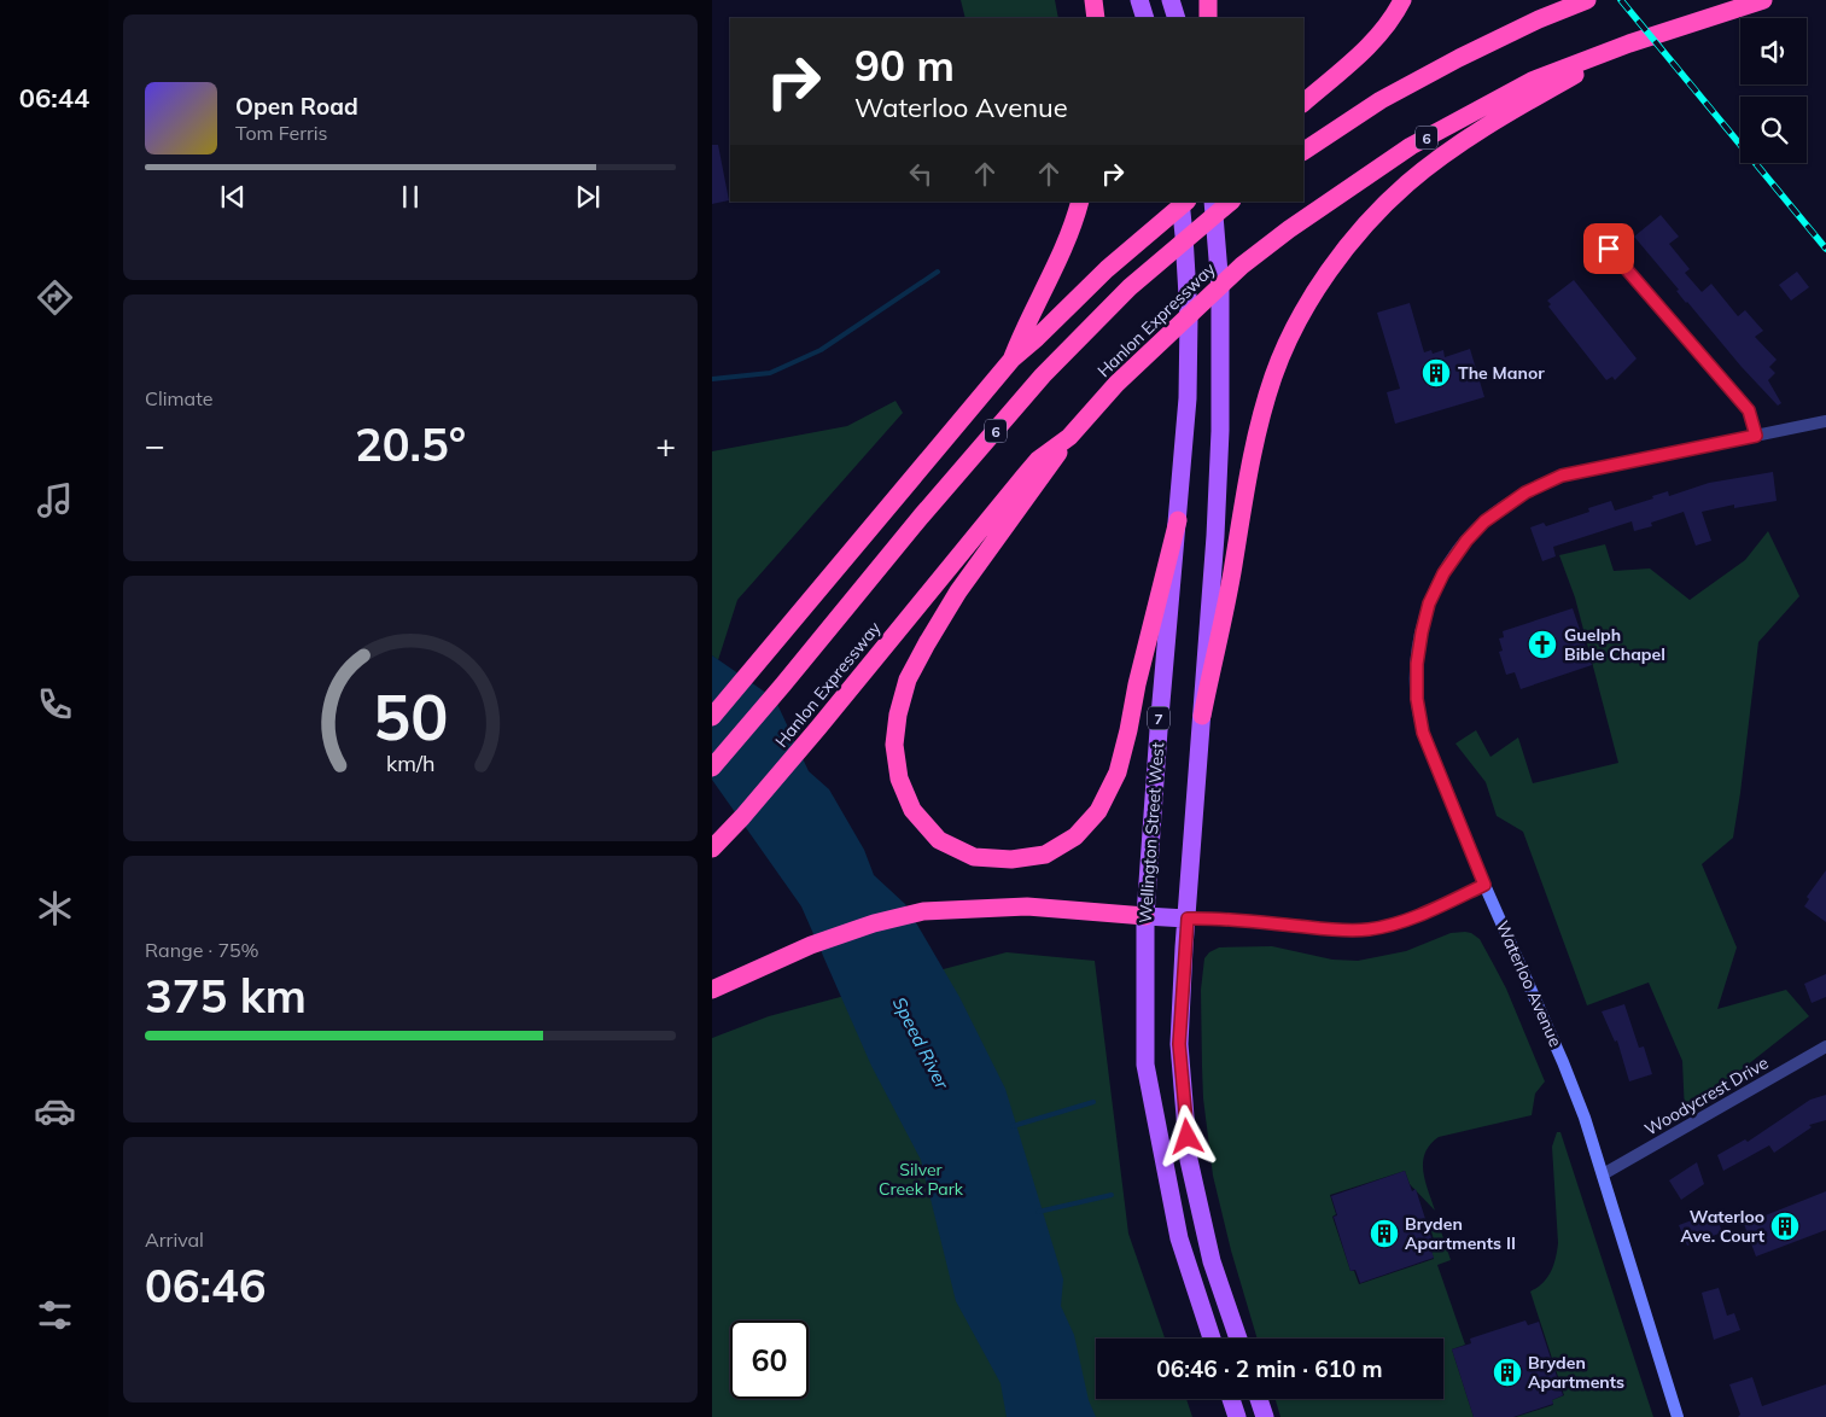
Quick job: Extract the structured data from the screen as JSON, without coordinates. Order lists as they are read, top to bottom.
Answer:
{
  "streets": {
    "highway": ["6", "Hanlon Expressway"],
    "main road": ["7", "Wellington Street West"],
    "street": ["Waterloo Avenue", "Woodycrest Drive"]
  },
  "crossings": [
    ["Waterloo Avenue", "Woodycrest Drive"]
  ],
  "water": ["Speed River"],
  "parks": ["Silver Creek Park"],
  "places": {
    "building": [
      "The Manor",
      "Waterloo Ave. Court",
      "Bryden Apartments II",
      "Bryden Apartments"
    ],
    "church": ["Guelph Bible Chapel"]
  },
  "page": {
    "tabs": "06:44",
    "turn": ["90 m", "Waterloo Avenue"],
    "song": ["Open Road", "Tom Ferris"],
    "tile": [
      "Climate",
      ["Range · 75%", "375 km"],
      ["Arrival", "06:46"]
    ],
    "heat": ["−", "20.5°", "+"],
    "limit": "60",
    "trip": "06:46 · 2 min · 610 m",
    "gauge": ["50", "km/h"]
  }
}
